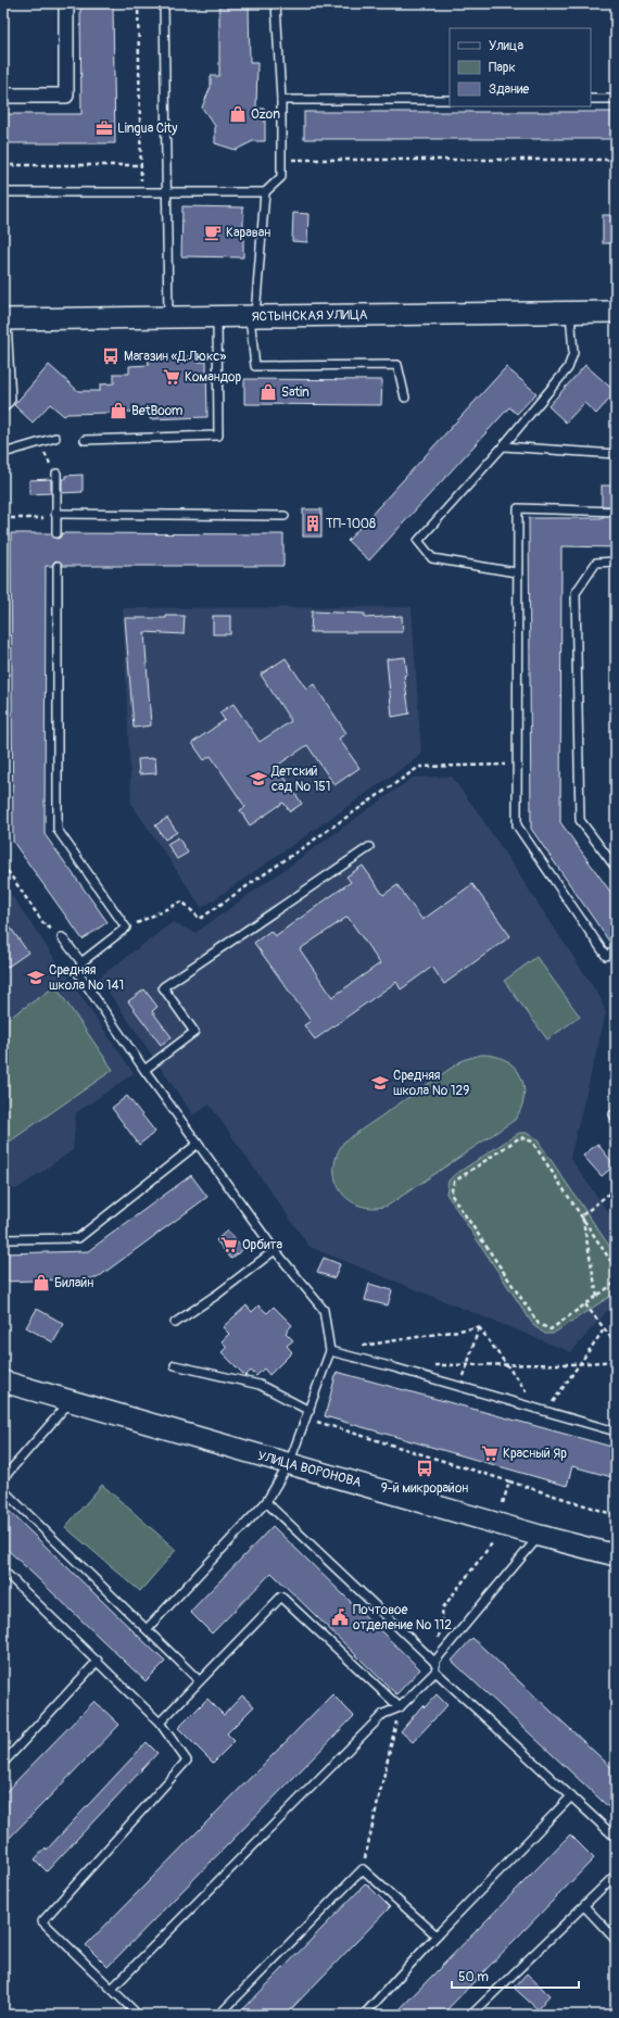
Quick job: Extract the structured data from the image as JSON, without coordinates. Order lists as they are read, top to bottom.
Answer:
{
  "streets": {
    "main road": ["ЯСТЫНСКАЯ УЛИЦА", "УЛИЦА ВОРОНОВА"]
  },
  "places": {
    "shop": [
      "Ozon",
      "Satin",
      "BetBoom",
      "Билайн"
    ],
    "office": ["Lingua City"],
    "cafe": ["Караван"],
    "bus stop": ["Магазин «Д.Люкс»", "9-й микрорайон"],
    "supermarket": ["Командор", "Орбита", "Красный Яр"],
    "building": ["ТП-1008"],
    "school or university": ["Детский сад № 151", "Средняя школа № 141", "Средняя школа № 129"],
    "public building": ["Почтовое отделение № 112"]
  },
  "legend": ["Улица", "Парк", "Здание"],
  "scale_bar": "50 m"
}
